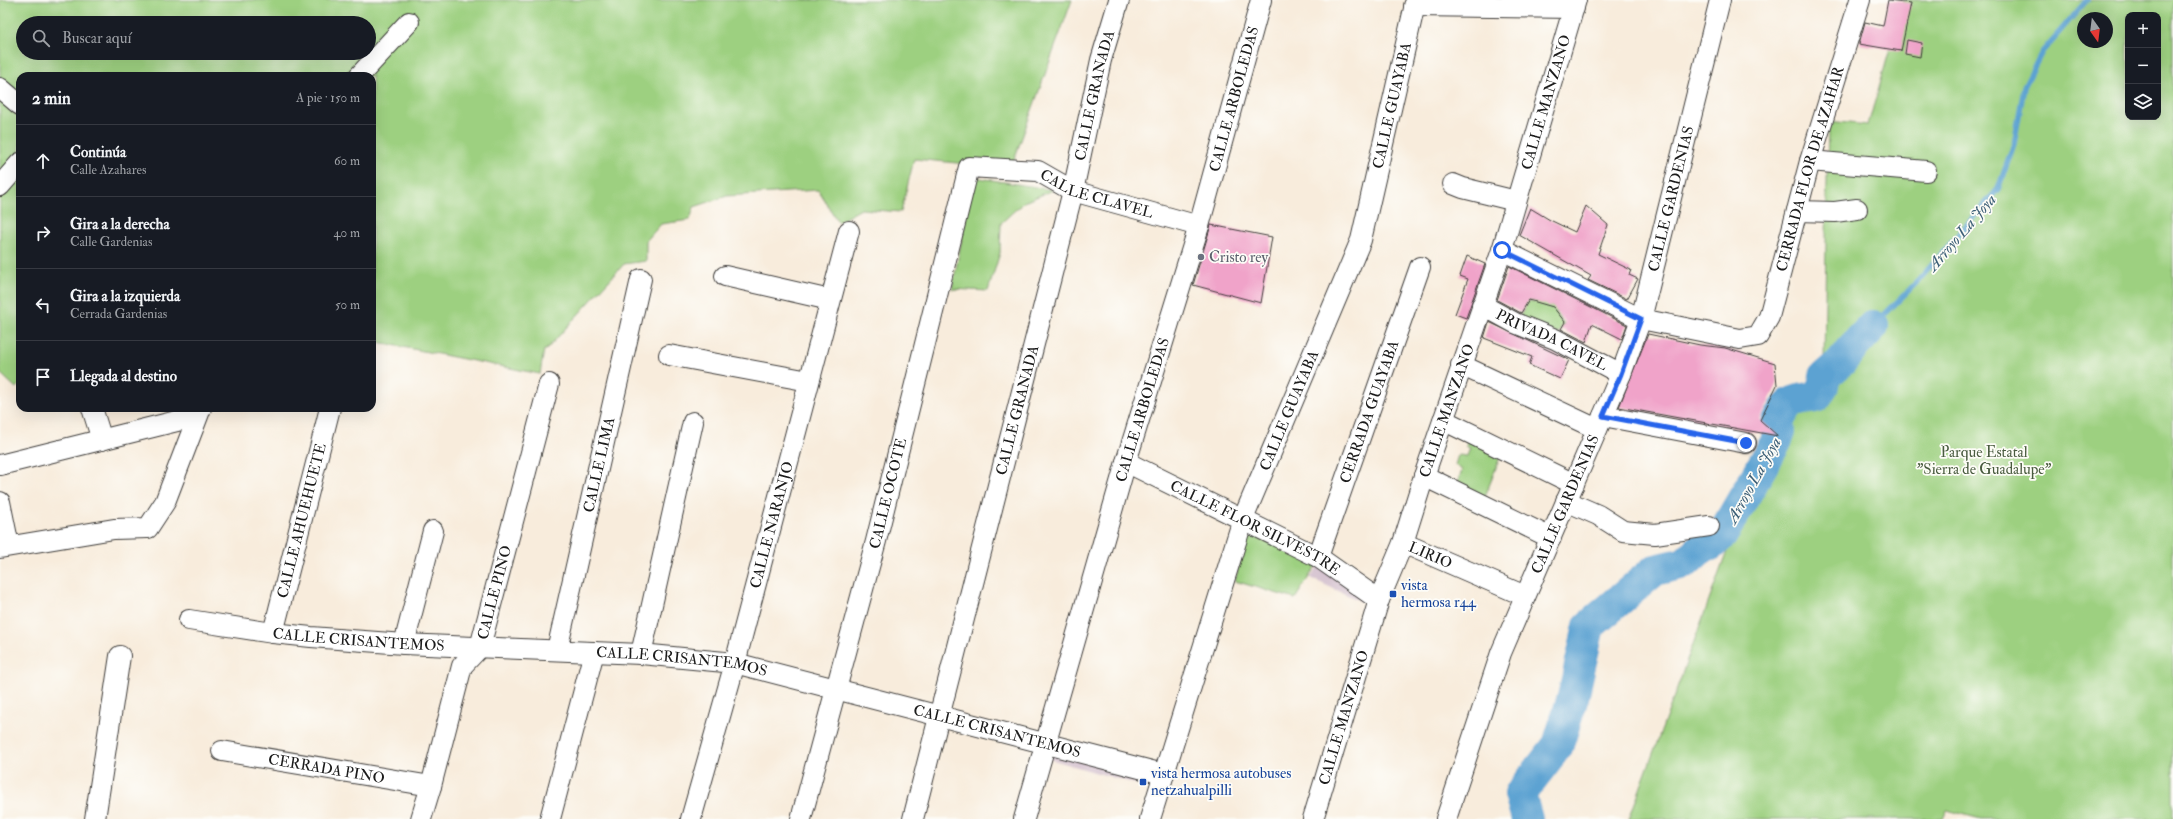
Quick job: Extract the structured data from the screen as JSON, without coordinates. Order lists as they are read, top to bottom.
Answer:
{
  "streets": {
    "street": [
      "CALLE GRANADA",
      "CALLE ARBOLEDAS",
      "CALLE MANZANO",
      "CALLE GUAYABA",
      "CERRADA FLOR DE AZAHAR",
      "CALLE CLAVEL",
      "CALLE GARDENIAS",
      "PRIVADA CAVEL",
      "CERRADA GUAYABA",
      "CALLE LIMA",
      "CALLE OCOTE",
      "CALLE AHUEHUETE",
      "CALLE NARANJO",
      "CALLE FLOR SILVESTRE",
      "LIRIO",
      "CALLE PINO",
      "CALLE CRISANTEMOS",
      "CERRADA PINO"
    ]
  },
  "crossings": [
    ["CALLE GRANADA", "CALLE CLAVEL"],
    ["CALLE GRANADA", "CALLE CRISANTEMOS"],
    ["CALLE ARBOLEDAS", "CALLE CLAVEL"],
    ["CALLE ARBOLEDAS", "CALLE FLOR SILVESTRE"],
    ["CALLE ARBOLEDAS", "CALLE CRISANTEMOS"],
    ["CALLE MANZANO", "PRIVADA CAVEL"],
    ["CALLE MANZANO", "CALLE FLOR SILVESTRE"],
    ["CALLE MANZANO", "LIRIO"],
    ["CALLE GUAYABA", "CALLE FLOR SILVESTRE"],
    ["CALLE GUAYABA", "CALLE CRISANTEMOS"],
    ["CERRADA FLOR DE AZAHAR", "CALLE GARDENIAS"],
    ["CALLE CLAVEL", "CALLE OCOTE"],
    ["CALLE GARDENIAS", "PRIVADA CAVEL"],
    ["CALLE GARDENIAS", "LIRIO"],
    ["CERRADA GUAYABA", "CALLE FLOR SILVESTRE"],
    ["CALLE LIMA", "CALLE CRISANTEMOS"],
    ["CALLE OCOTE", "CALLE CRISANTEMOS"],
    ["CALLE AHUEHUETE", "CALLE CRISANTEMOS"],
    ["CALLE NARANJO", "CALLE CRISANTEMOS"],
    ["CALLE PINO", "CALLE CRISANTEMOS"],
    ["CALLE PINO", "CERRADA PINO"]
  ],
  "water": ["Arroyo La Joya"],
  "parks": ["Parque Estatal \"Sierra de Guadalupe\""],
  "places": {
    "other": ["Cristo rey"],
    "transit": ["vista hermosa r44", "vista hermosa autobuses netzahualpilli"]
  },
  "north": "bottom",
  "page": {
    "map_buttons": ["+", "−"],
    "search": "Buscar aquí",
    "heading": ["2 min", "A pie · 150 m"],
    "list": [
      ["Continúa", "Calle Azahares", "60 m"],
      ["Gira a la derecha", "Calle Gardenias", "40 m"],
      ["Gira a la izquierda", "Cerrada Gardenias", "50 m"],
      "Llegada al destino"
    ]
  }
}
